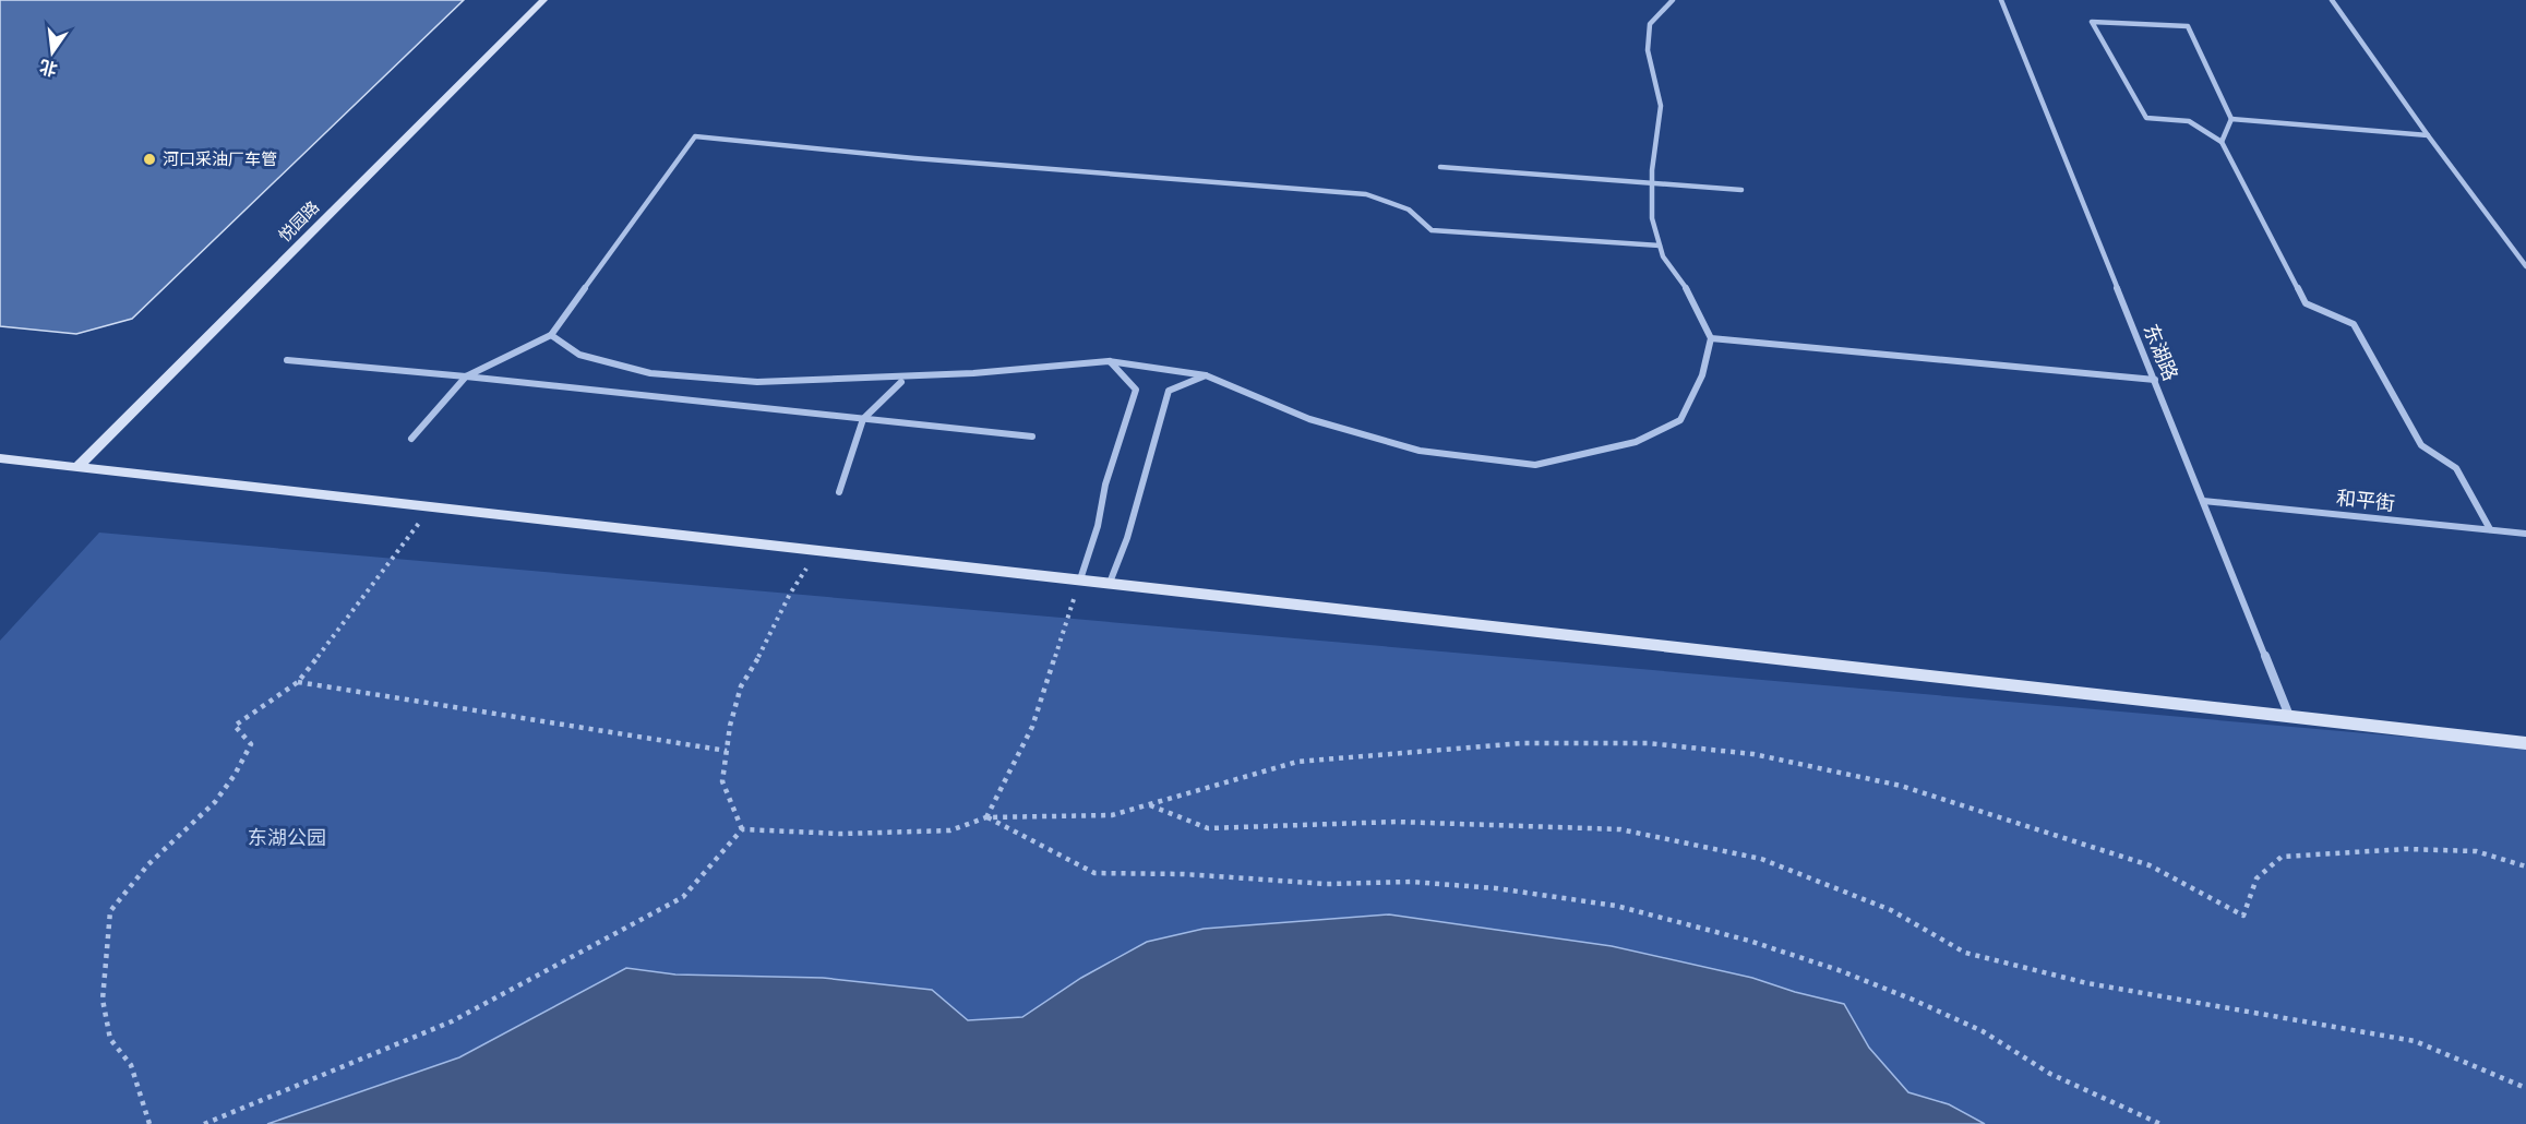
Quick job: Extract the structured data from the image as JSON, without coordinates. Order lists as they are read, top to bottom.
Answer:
{
  "streets": {
    "street": ["悦园路", "东湖路", "和平街"]
  },
  "crossings": [
    ["东湖路", "和平街"]
  ],
  "parks": ["东湖公园"],
  "places": ["河口采油厂车管"],
  "north": "bottom"
}
